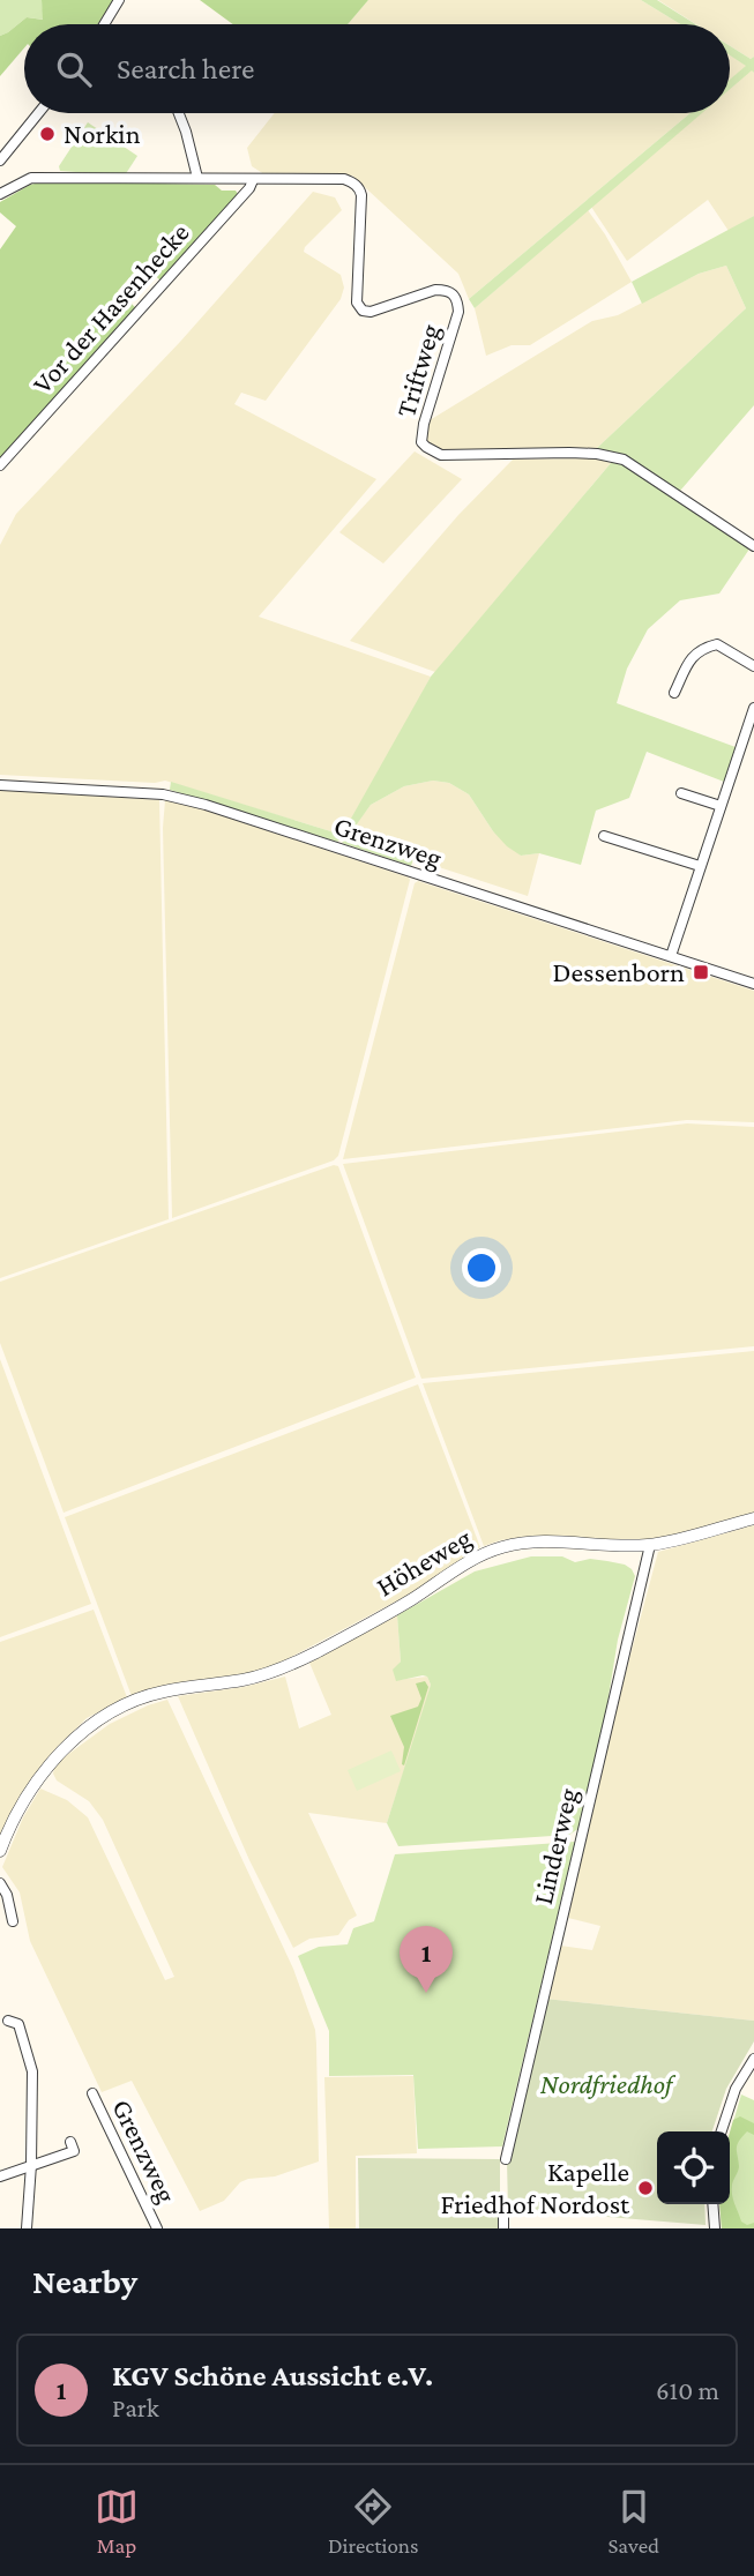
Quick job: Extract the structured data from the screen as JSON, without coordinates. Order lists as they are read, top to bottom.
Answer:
{
  "streets": {
    "street": [
      "Vor der Hasenhecke",
      "Triftweg",
      "Grenzweg",
      "Höheweg",
      "Linderweg"
    ]
  },
  "crossings": [
    ["Vor der Hasenhecke", "Triftweg"],
    ["Höheweg", "Linderweg"]
  ],
  "parks": ["Nordfriedhof"],
  "places": {
    "other": ["Norkin", "Kapelle Friedhof Nordost"],
    "transit": ["Dessenborn"]
  },
  "page": {
    "search": "Search here",
    "pins": "1",
    "heading": "Nearby",
    "list": [
      {
        "mark": "1",
        "name": "KGV Schöne Aussicht e.V.",
        "note": "Park",
        "value": "610 m"
      }
    ],
    "nav": ["Map", "Directions", "Saved"]
  }
}
